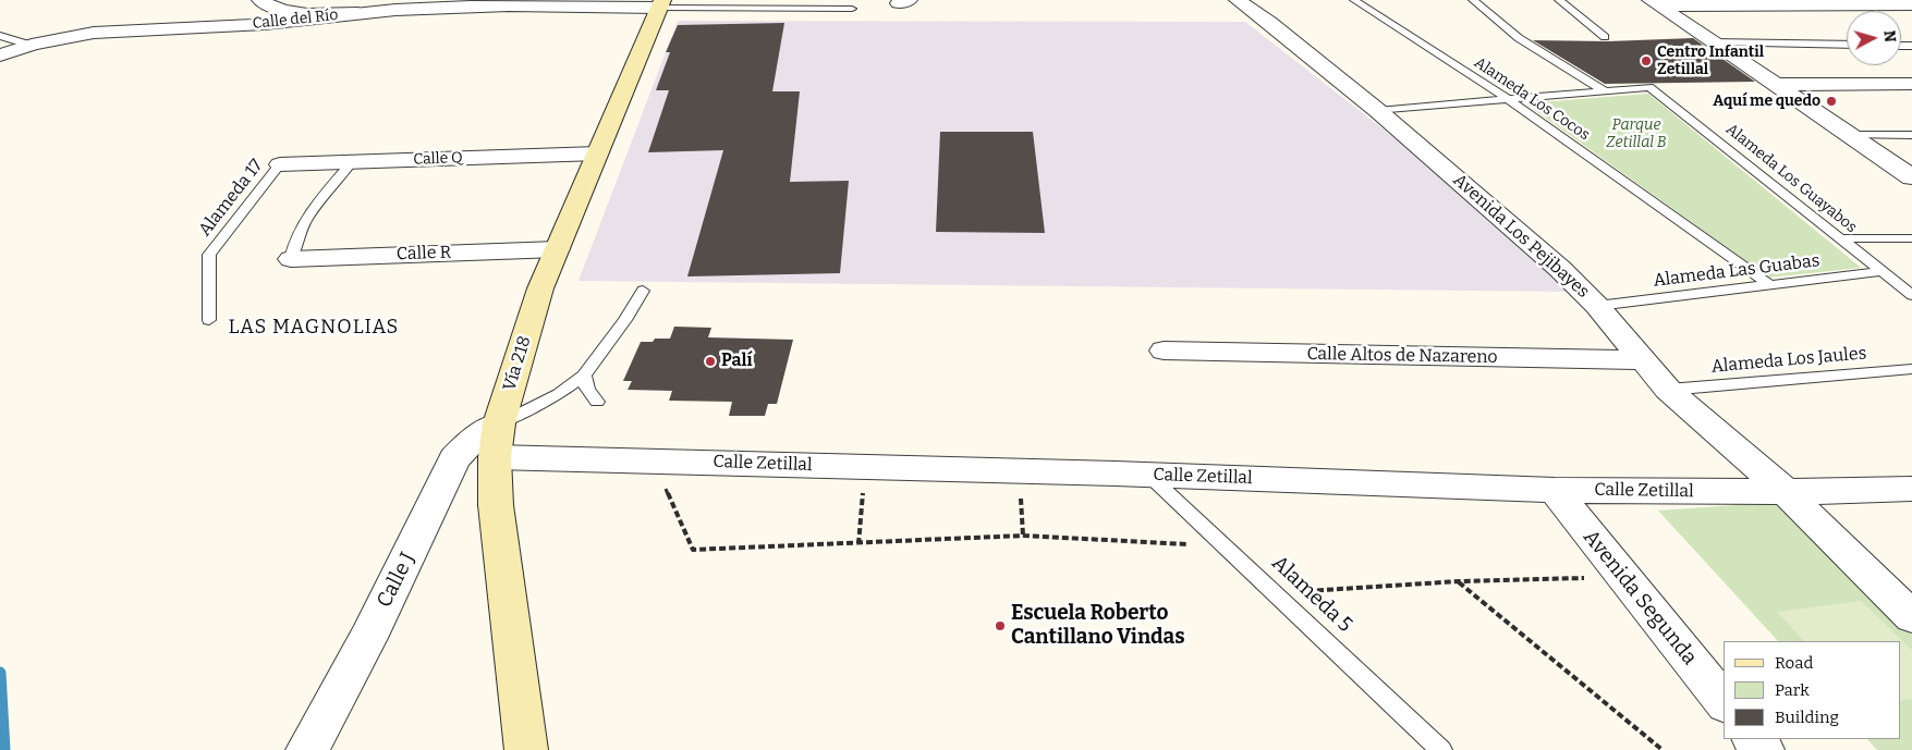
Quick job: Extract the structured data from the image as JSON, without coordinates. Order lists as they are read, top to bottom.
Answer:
{
  "streets": {
    "main road": ["Vía 218"],
    "street": [
      "Calle del Río",
      "Calle Q",
      "Avenida Los Pejibayes",
      "Calle R",
      "Calle Altos de Nazareno",
      "Calle Zetillal",
      "Calle J",
      "Avenida Segunda"
    ],
    "lane": [
      "Alameda Los Cocos",
      "Alameda Los Guayabos",
      "Alameda 17",
      "Alameda Las Guabas",
      "Alameda Los Jaules",
      "Alameda 5"
    ]
  },
  "crossings": [
    ["Calle del Río", "Vía 218"],
    ["Alameda Los Cocos", "Alameda Las Guabas"],
    ["Calle Q", "Alameda 17"],
    ["Calle Q", "Vía 218"],
    ["Alameda Los Guayabos", "Alameda Las Guabas"],
    ["Avenida Los Pejibayes", "Alameda Las Guabas"],
    ["Avenida Los Pejibayes", "Calle Altos de Nazareno"],
    ["Avenida Los Pejibayes", "Alameda Los Jaules"],
    ["Avenida Los Pejibayes", "Calle Zetillal"],
    ["Calle R", "Vía 218"],
    ["Vía 218", "Calle Zetillal"],
    ["Vía 218", "Calle J"],
    ["Calle Zetillal", "Calle J"],
    ["Calle Zetillal", "Alameda 5"],
    ["Calle Zetillal", "Avenida Segunda"]
  ],
  "districts": ["LAS MAGNOLIAS"],
  "parks": ["Parque Zetillal B"],
  "places": [
    "Centro Infantil Zetillal",
    "Aquí me quedo",
    "Palí",
    "Escuela Roberto Cantillano Vindas"
  ],
  "legend": ["Road", "Park", "Building"],
  "north": "right"
}
